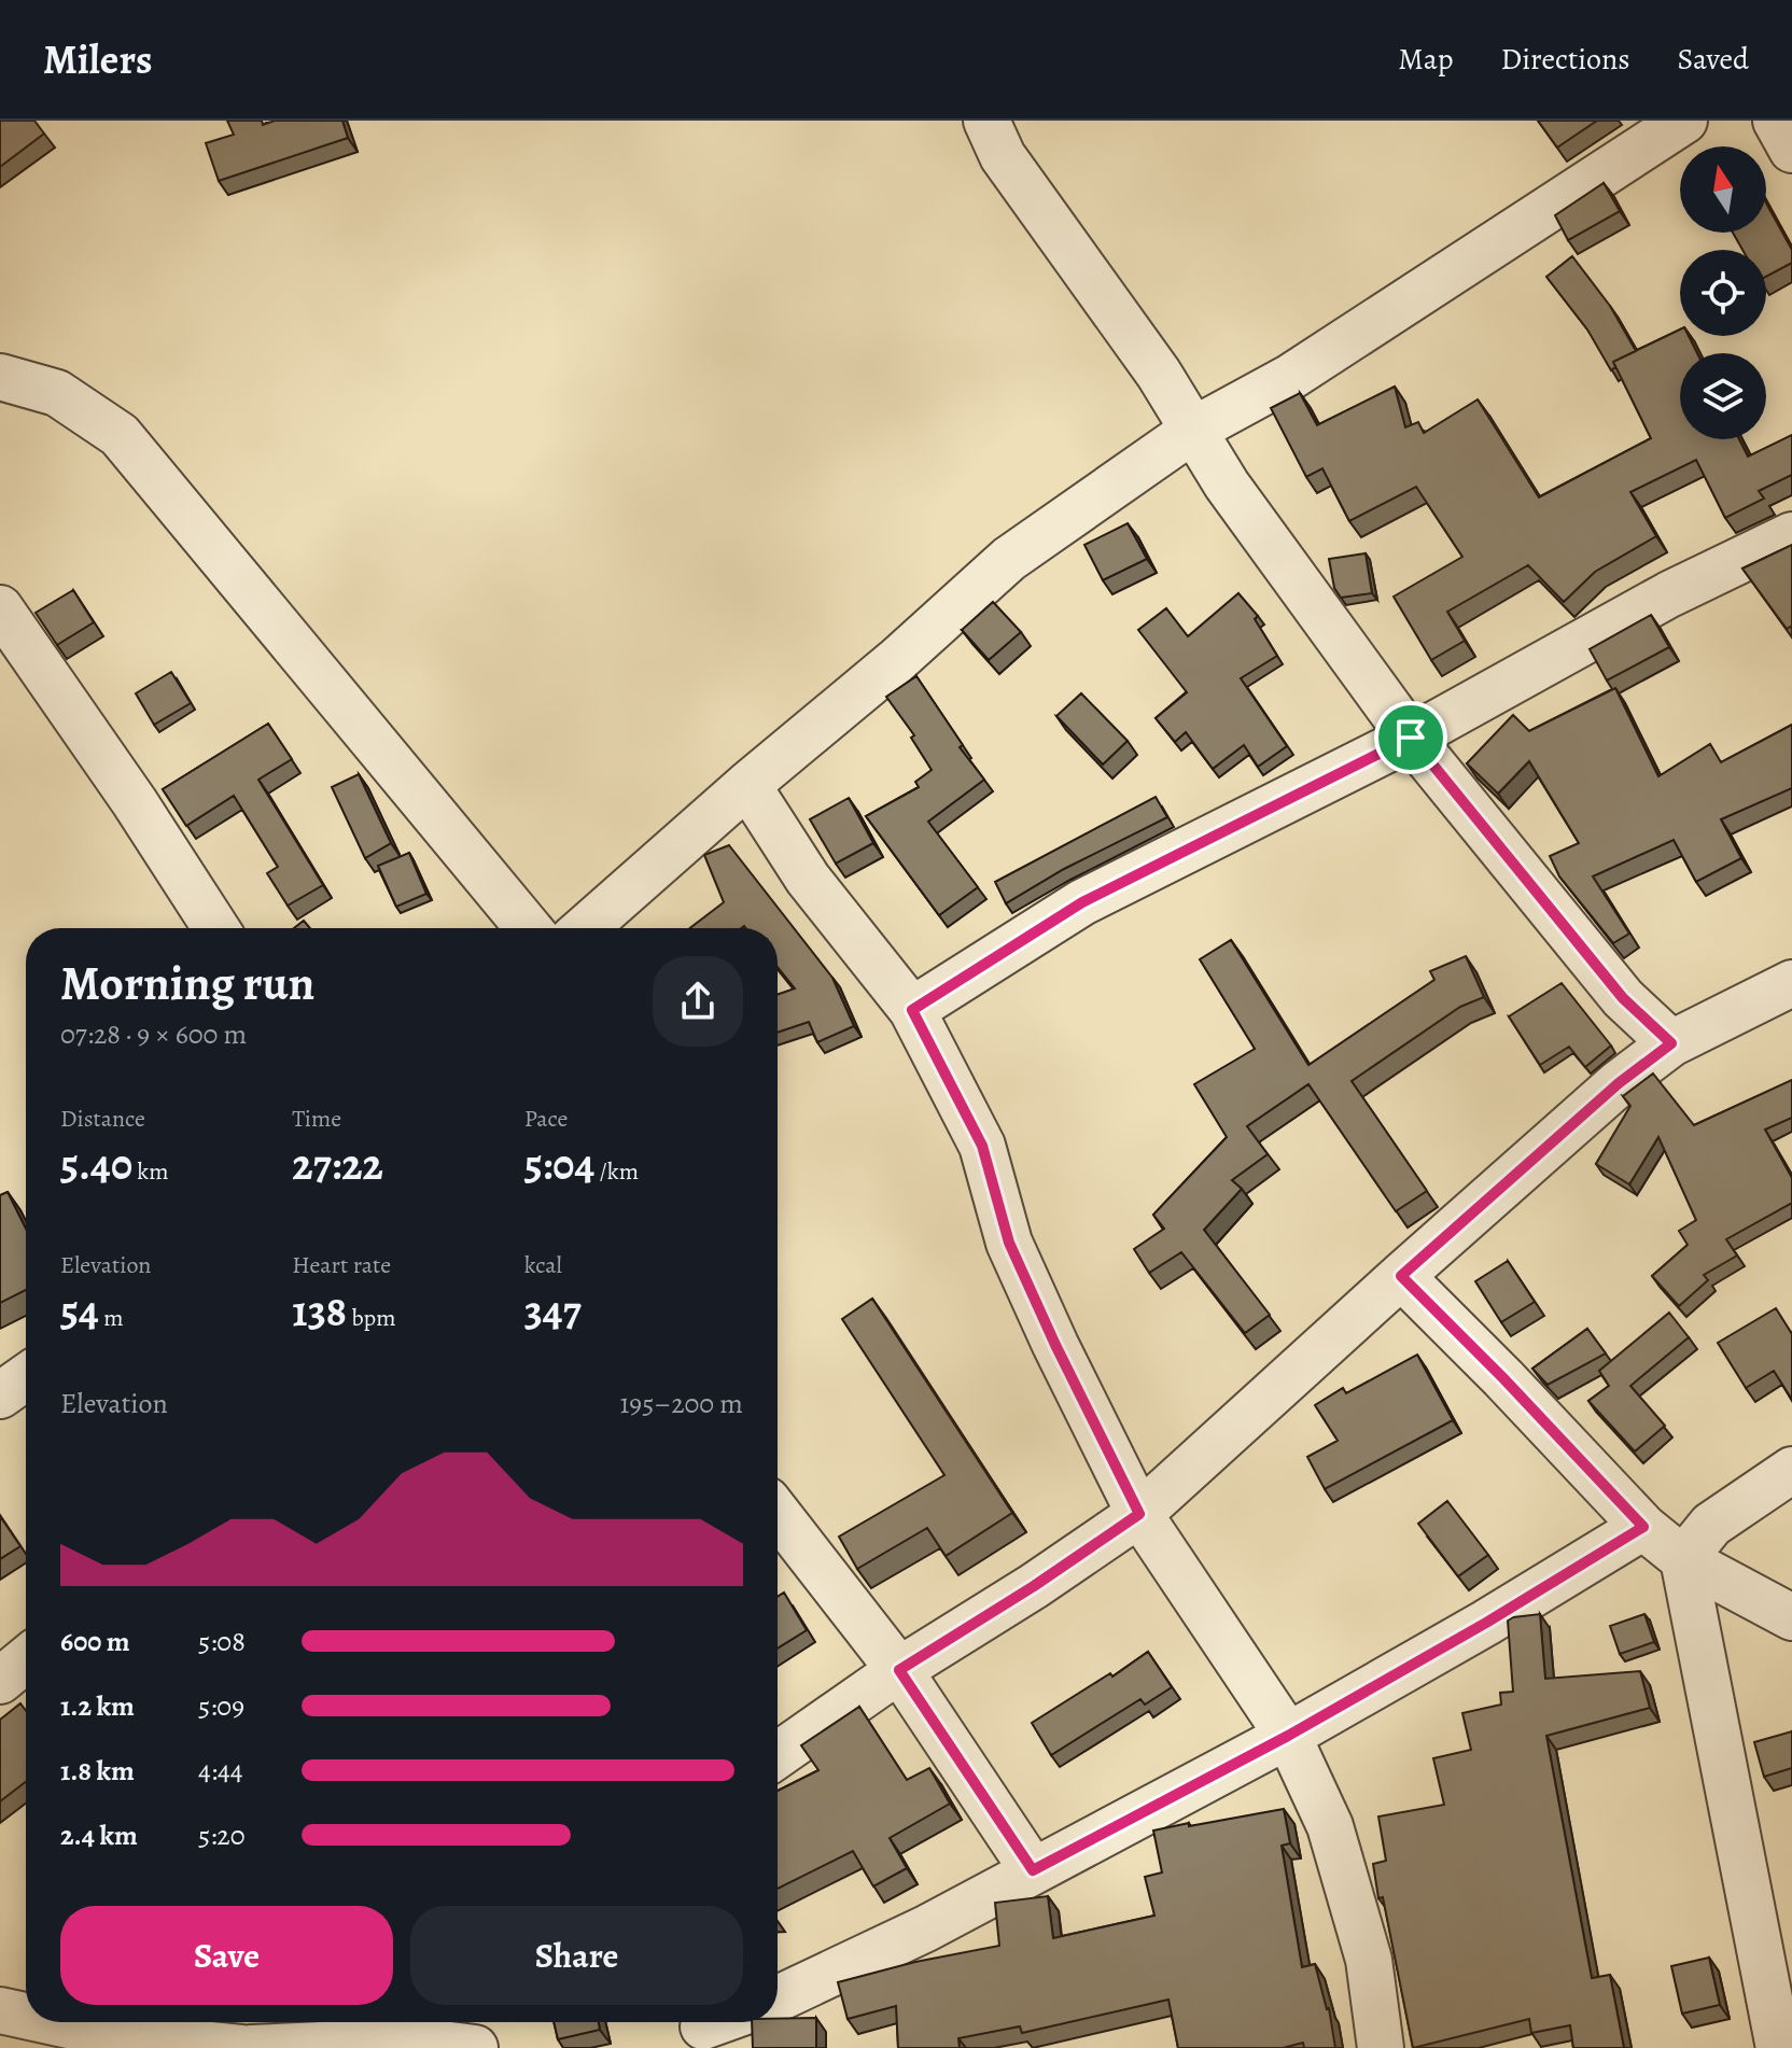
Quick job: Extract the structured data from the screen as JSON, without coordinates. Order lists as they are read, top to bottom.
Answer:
{
  "north": "top",
  "page": {
    "header": "Milers",
    "nav": ["Map", "Directions", "Saved"],
    "heading": ["Morning run", "07:28 · 9 × 600 m"],
    "stats": [
      ["Distance", "5.40 km"],
      ["Time", "27:22"],
      ["Pace", "5:04 /km"],
      ["Elevation", "54 m"],
      ["Heart rate", "138 bpm"],
      ["kcal", "347"]
    ],
    "chart": ["Elevation", "195–200 m"],
    "list": [
      {
        "name": "600 m",
        "note": "5:08"
      },
      {
        "name": "1.2 km",
        "note": "5:09"
      },
      {
        "name": "1.8 km",
        "note": "4:44"
      },
      {
        "name": "2.4 km",
        "note": "5:20"
      }
    ],
    "buttons": ["Save", "Share"]
  }
}
